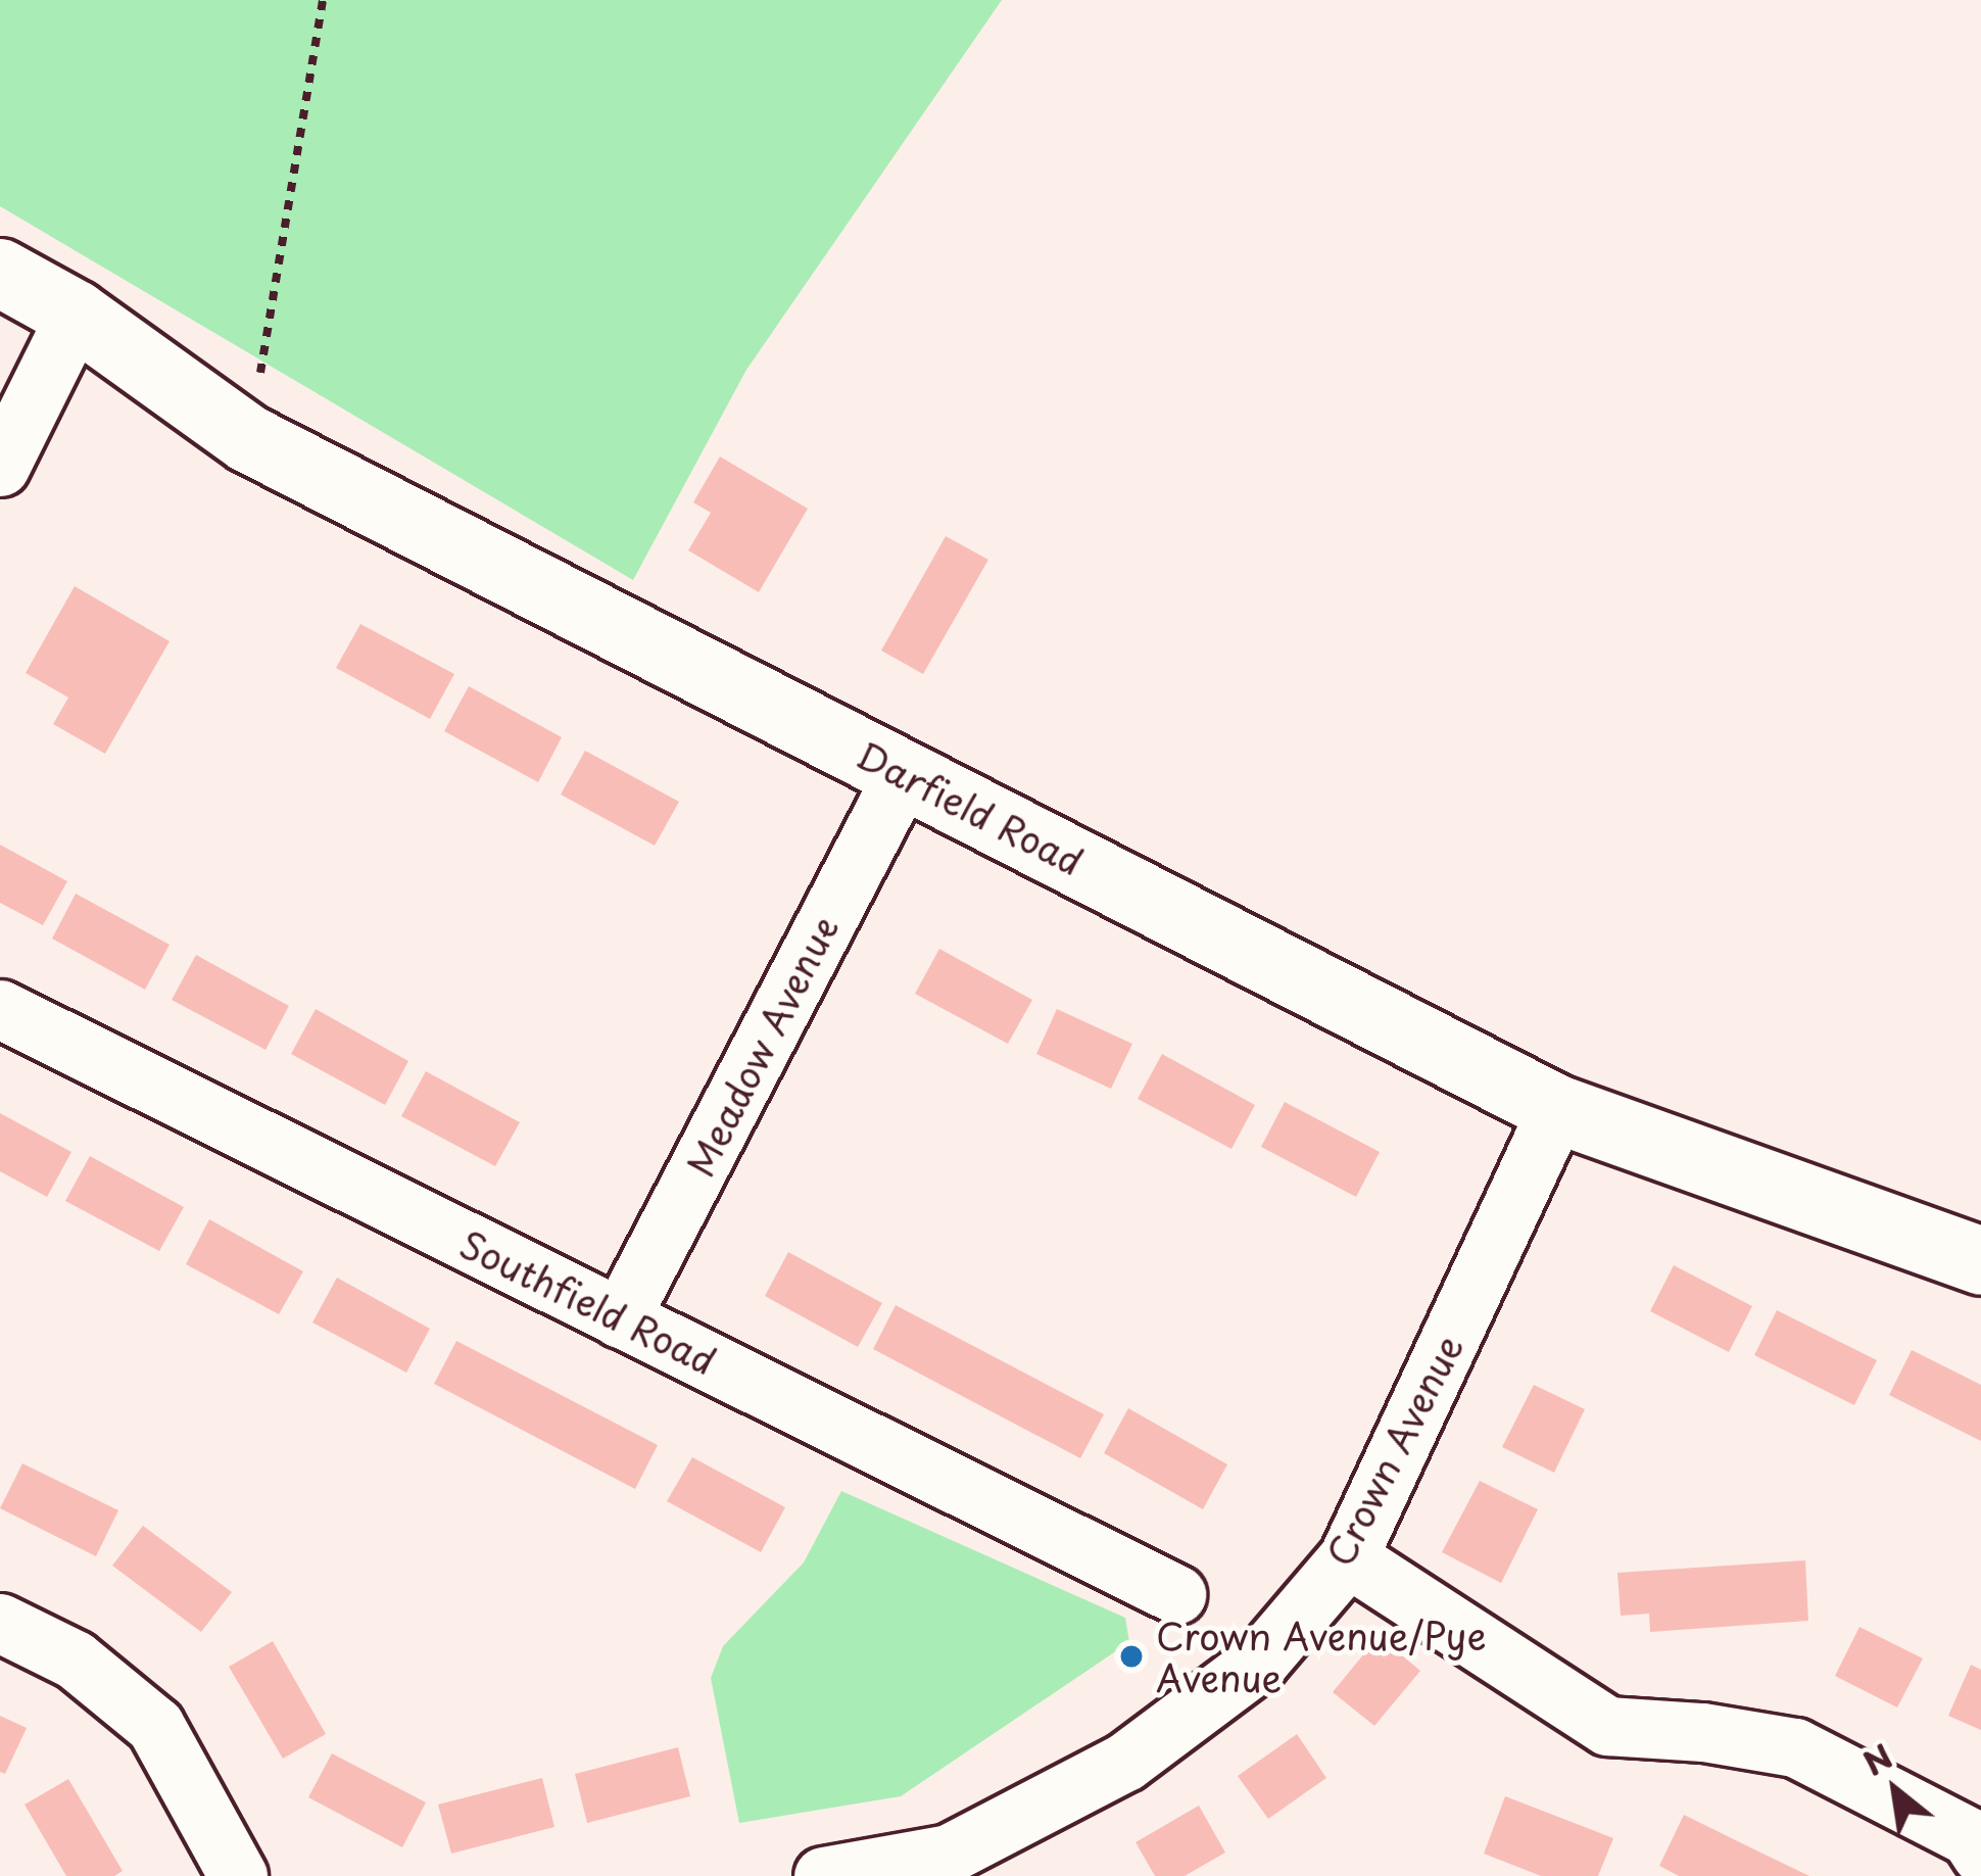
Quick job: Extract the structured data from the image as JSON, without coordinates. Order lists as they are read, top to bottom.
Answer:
{
  "streets": {
    "street": [
      "Darfield Road",
      "Meadow Avenue",
      "Southfield Road",
      "Crown Avenue"
    ]
  },
  "crossings": [
    ["Darfield Road", "Meadow Avenue"],
    ["Darfield Road", "Crown Avenue"],
    ["Meadow Avenue", "Southfield Road"]
  ],
  "places": ["Crown Avenue/Pye Avenue"],
  "north": "top left"
}
